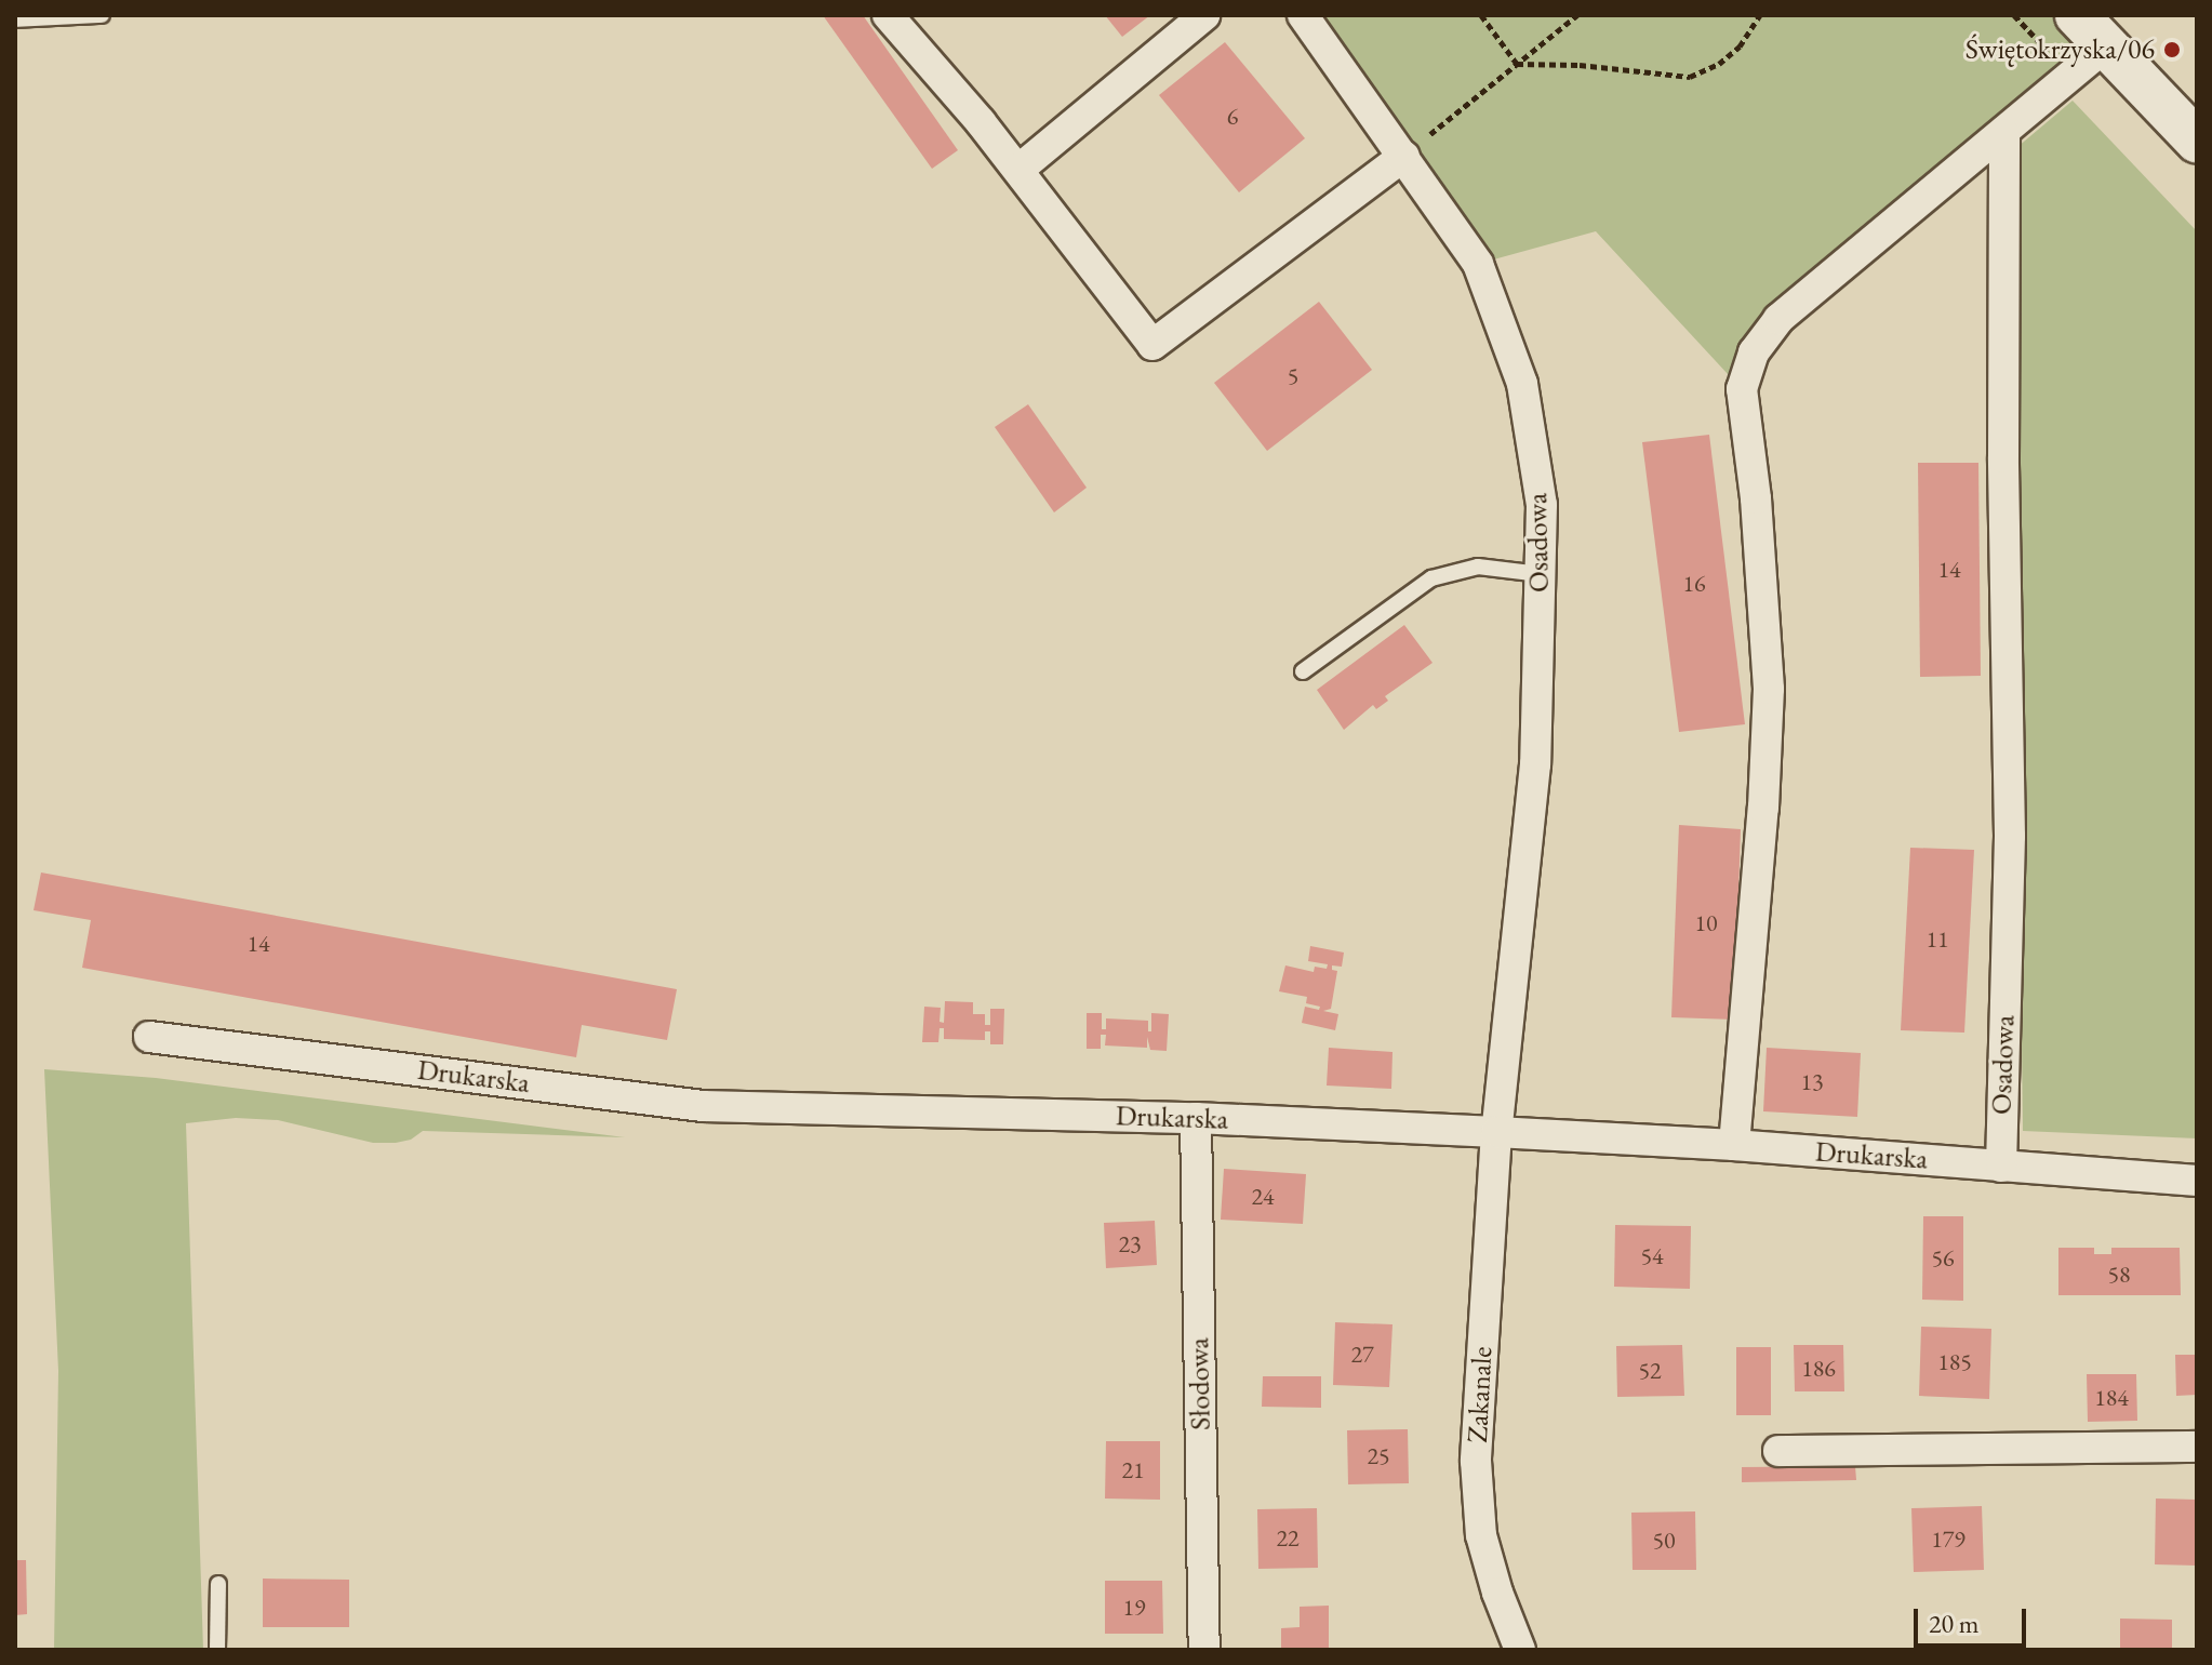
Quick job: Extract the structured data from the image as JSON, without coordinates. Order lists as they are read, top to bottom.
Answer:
{
  "streets": {
    "street": [
      "Osadowa",
      "Drukarska",
      "Słodowa",
      "Zakanale"
    ]
  },
  "crossings": [
    ["Osadowa", "Drukarska"],
    ["Osadowa", "Zakanale"],
    ["Drukarska", "Słodowa"],
    ["Drukarska", "Zakanale"]
  ],
  "places": ["Świętokrzyska/06"],
  "house_numbers": [
    "6",
    "5",
    "14",
    "16",
    "10",
    "11",
    "14",
    "13",
    "24",
    "23",
    "54",
    "56",
    "58",
    "27",
    "185",
    "186",
    "52",
    "184",
    "25",
    "21",
    "22",
    "179",
    "50",
    "19"
  ],
  "scale_bar": "20 m"
}
